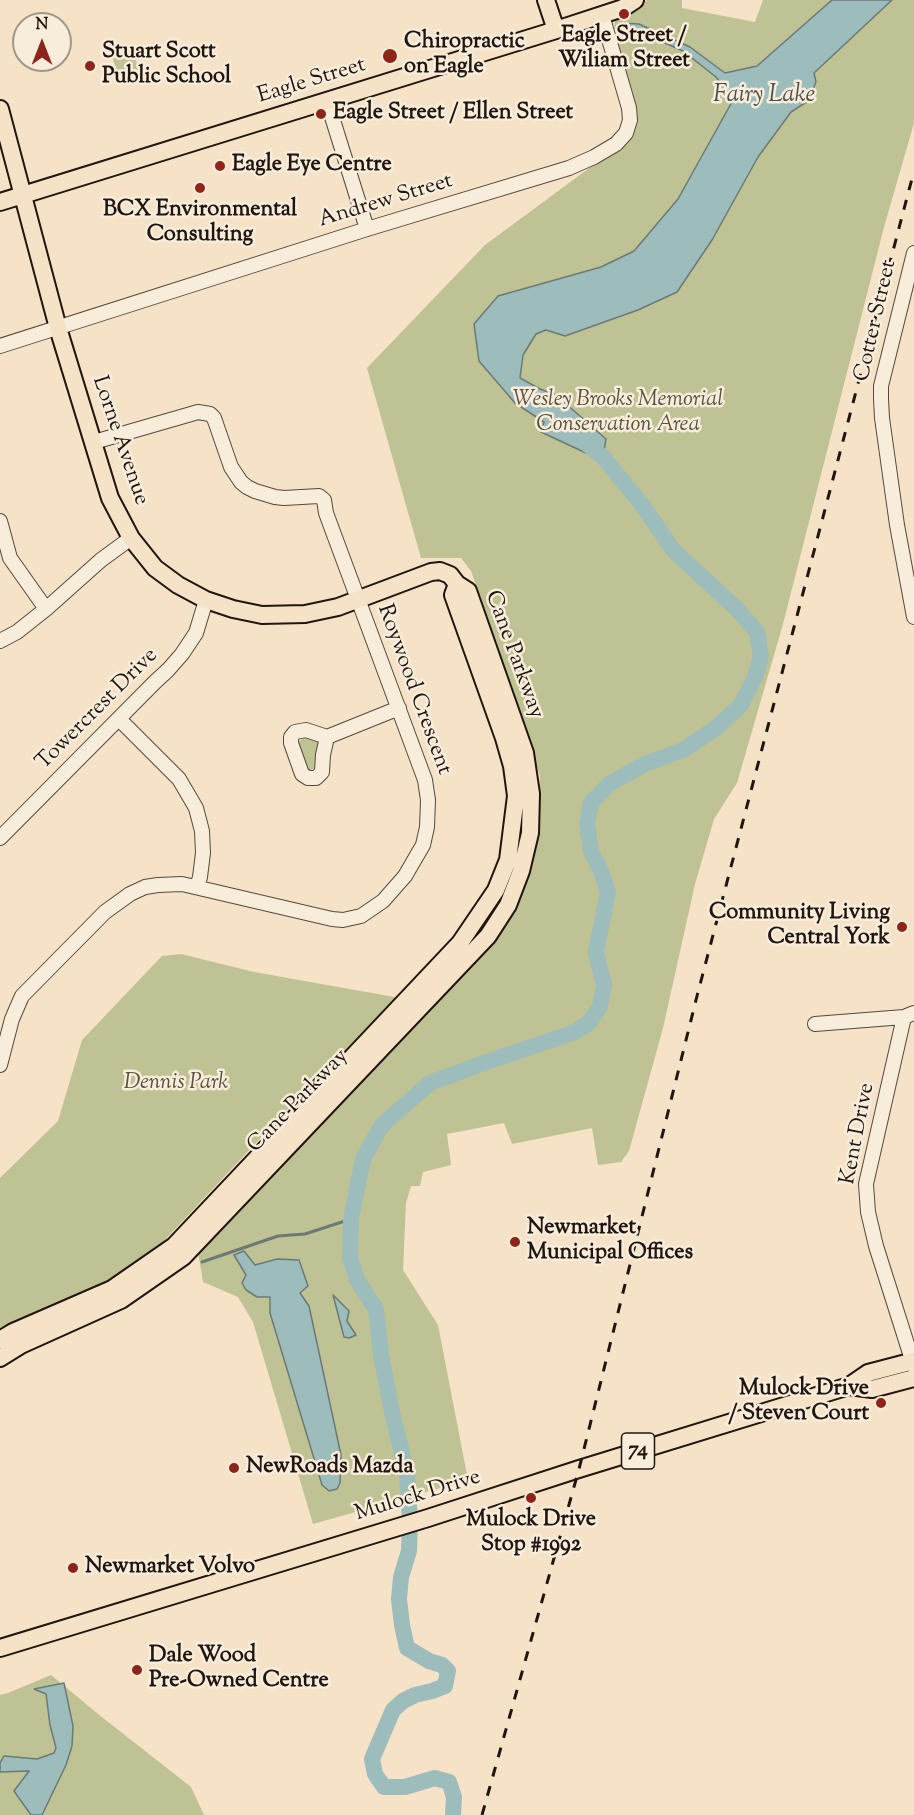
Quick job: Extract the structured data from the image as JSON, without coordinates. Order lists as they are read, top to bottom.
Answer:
{
  "streets": {
    "main road": [
      "Eagle Street",
      "Lorne Avenue",
      "Cane Parkway",
      "74",
      "Mulock Drive"
    ],
    "street": [
      "Andrew Street",
      "Cotter Street",
      "Roywood Crescent",
      "Towercrest Drive",
      "Kent Drive"
    ]
  },
  "crossings": [
    ["Eagle Street", "Andrew Street"],
    ["Eagle Street", "Lorne Avenue"],
    ["Andrew Street", "Lorne Avenue"],
    ["Lorne Avenue", "Cane Parkway"],
    ["Lorne Avenue", "Roywood Crescent"],
    ["Lorne Avenue", "Towercrest Drive"],
    ["Kent Drive", "Mulock Drive"]
  ],
  "water": ["Fairy Lake"],
  "parks": ["Wesley Brooks Memorial Conservation Area", "Dennis Park"],
  "places": [
    "Eagle Street / Wiliam Street",
    "Chiropractic on Eagle",
    "Stuart Scott Public School",
    "Eagle Street / Ellen Street",
    "Eagle Eye Centre",
    "BCX Environmental Consulting",
    "Community Living Central York",
    "Newmarket Municipal Offices",
    "Mulock Drive / Steven Court",
    "NewRoads Mazda",
    "Mulock Drive Stop #1992",
    "Newmarket Volvo",
    "Dale Wood Pre-Owned Centre"
  ],
  "north": "top"
}
